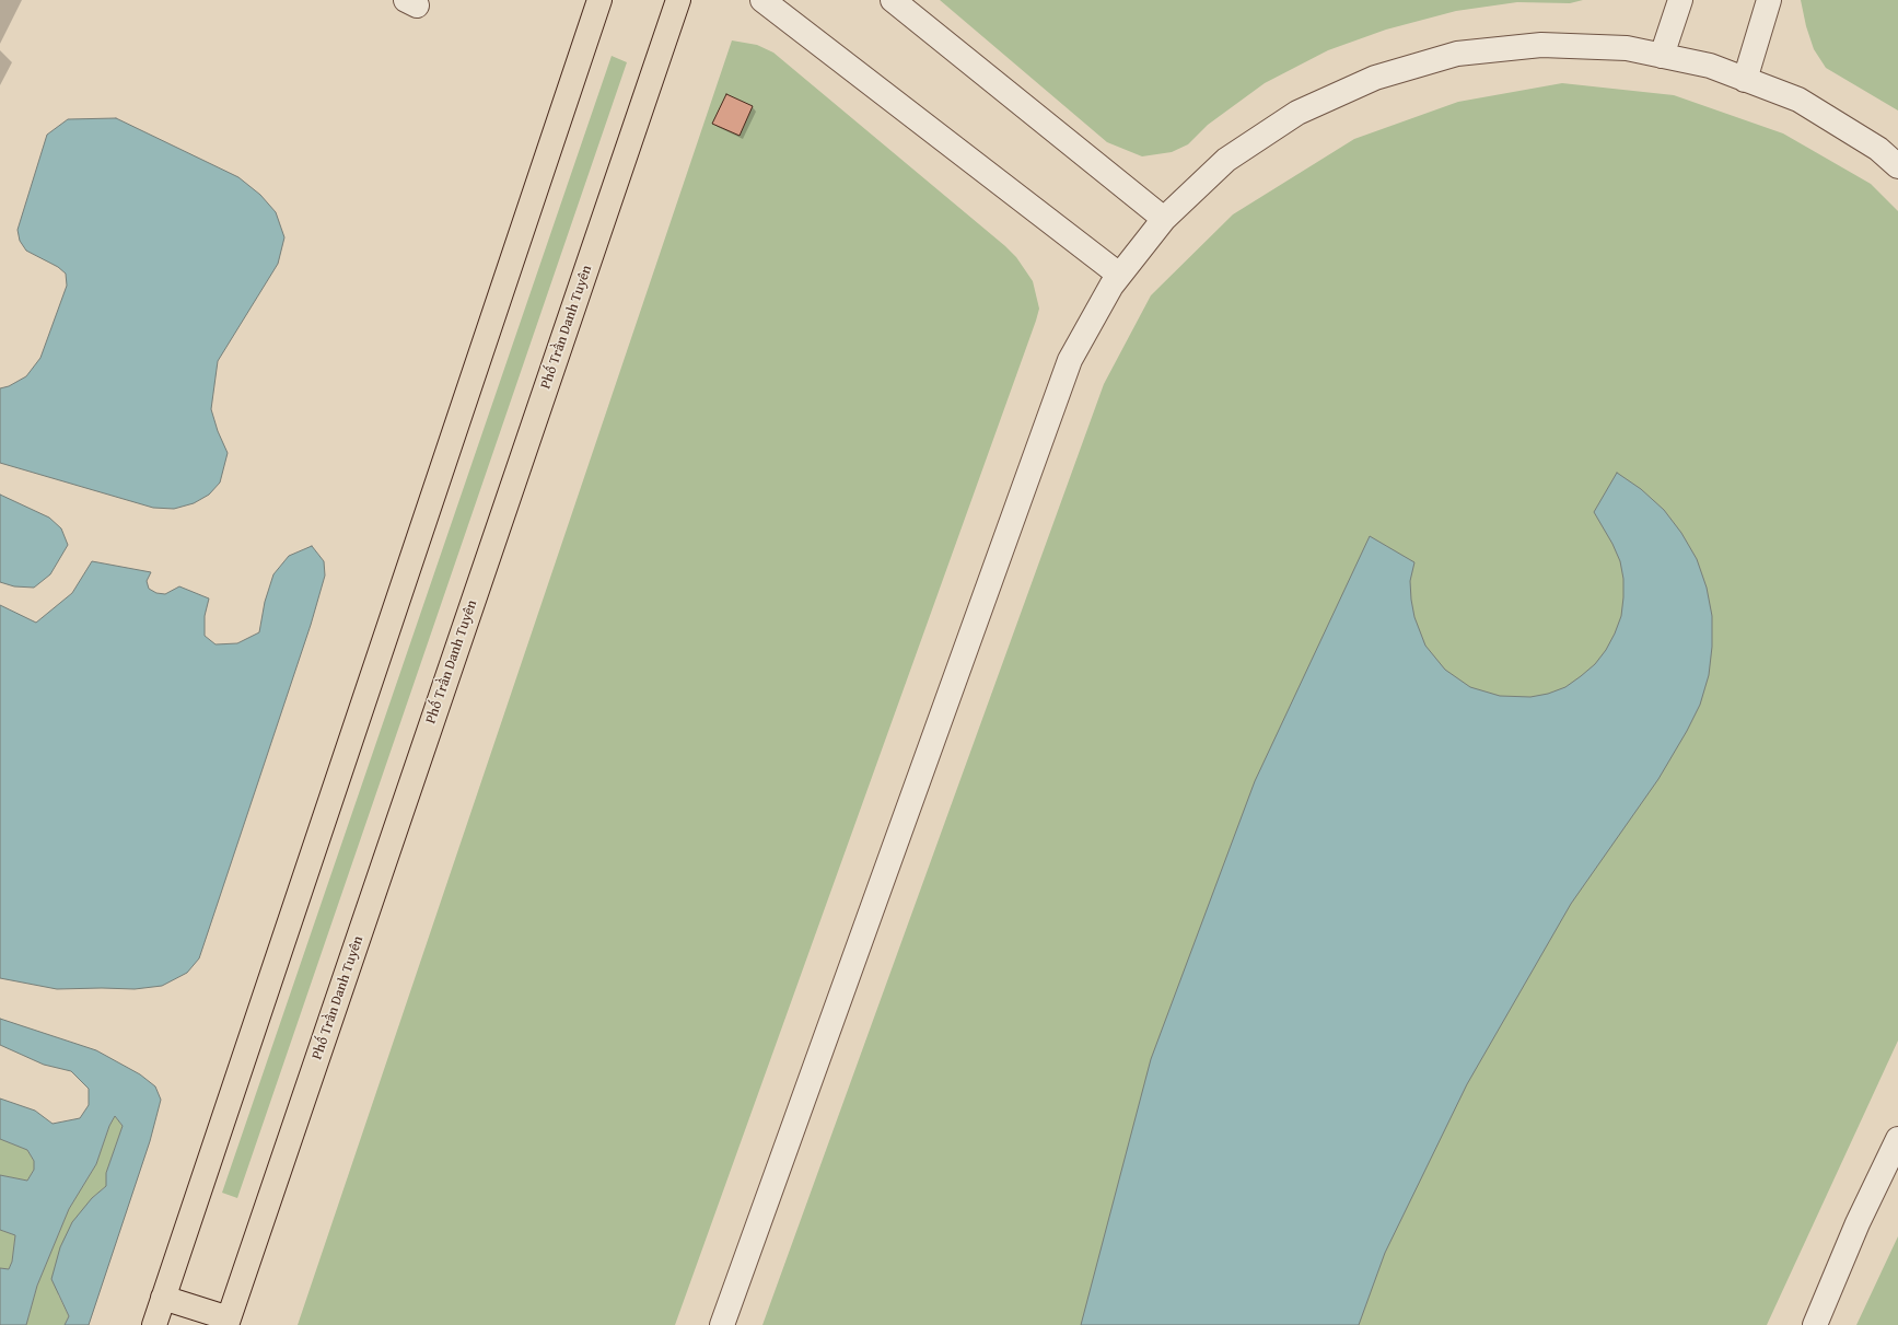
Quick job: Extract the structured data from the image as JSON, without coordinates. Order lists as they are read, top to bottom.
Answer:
{
  "streets": {
    "main road": ["Phố Trần Danh Tuyên"]
  }
}
